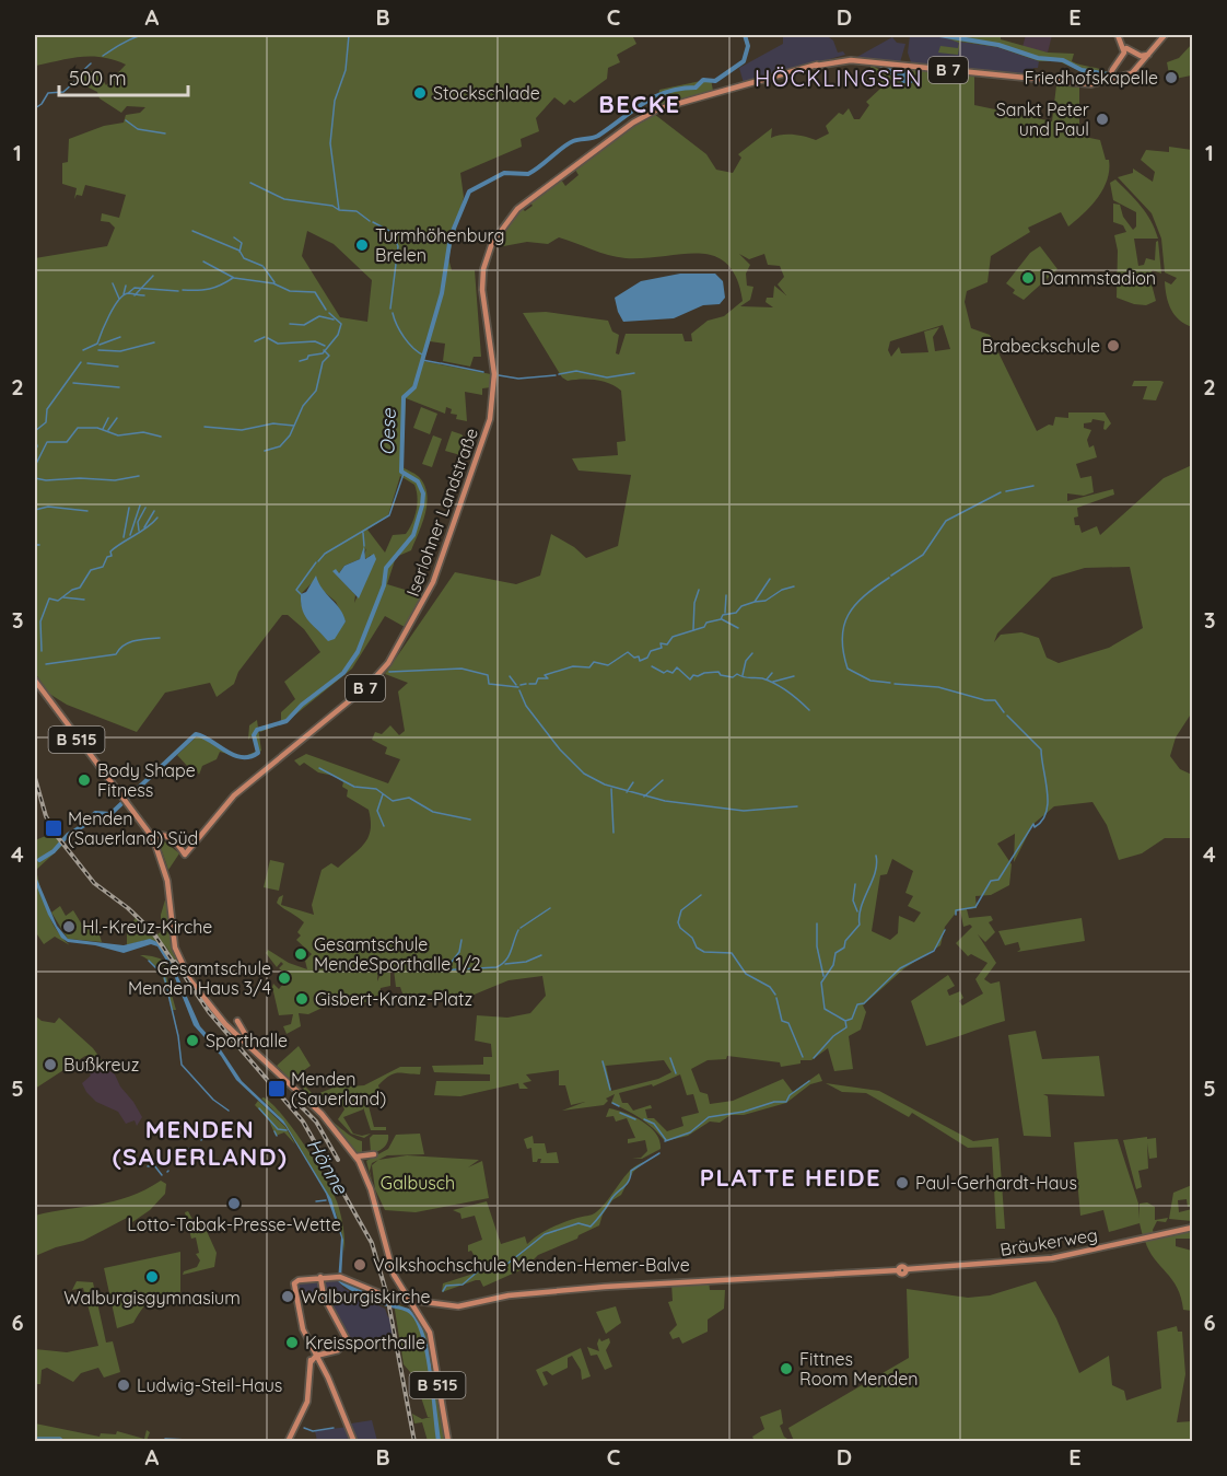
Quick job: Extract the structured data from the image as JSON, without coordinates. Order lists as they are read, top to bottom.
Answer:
{
  "streets": {
    "main road": [
      "B 7",
      "Iserlohner Landstraße",
      "B 515",
      "Bräukerweg"
    ]
  },
  "crossings": [
    ["B 7", "Iserlohner Landstraße"]
  ],
  "districts": [
    "HÖCKLINGSEN",
    "BECKE",
    "MENDEN (SAUERLAND)",
    "PLATTE HEIDE"
  ],
  "water": ["Oese", "Hönne"],
  "parks": ["Galbusch"],
  "places": {
    "other": [
      "Friedhofskapelle",
      "Stockschlade",
      "Sankt Peter und Paul",
      "Turmhöhenburg Brelen",
      "Dammstadion",
      "Brabeckschule",
      "Body Shape Fitness",
      "Hl.-Kreuz-Kirche",
      "Gesamtschule MendeSporthalle 1/2",
      "Gesamtschule Menden Haus 3/4",
      "Gisbert-Kranz-Platz",
      "Sporthalle",
      "Bußkreuz",
      "Paul-Gerhardt-Haus",
      "Lotto-Tabak-Presse-Wette",
      "Volkshochschule Menden-Hemer-Balve",
      "Walburgisgymnasium",
      "Walburgiskirche",
      "Kreissporthalle",
      "Fittnes Room Menden",
      "Ludwig-Steil-Haus"
    ],
    "transit": ["Menden (Sauerland) Süd", "Menden (Sauerland)"]
  },
  "scale_bar": "500 m",
  "grid": {
    "columns": [
      "A",
      "B",
      "C",
      "D",
      "E"
    ],
    "rows": [
      "1",
      "2",
      "3",
      "4",
      "5",
      "6"
    ]
  }
}
